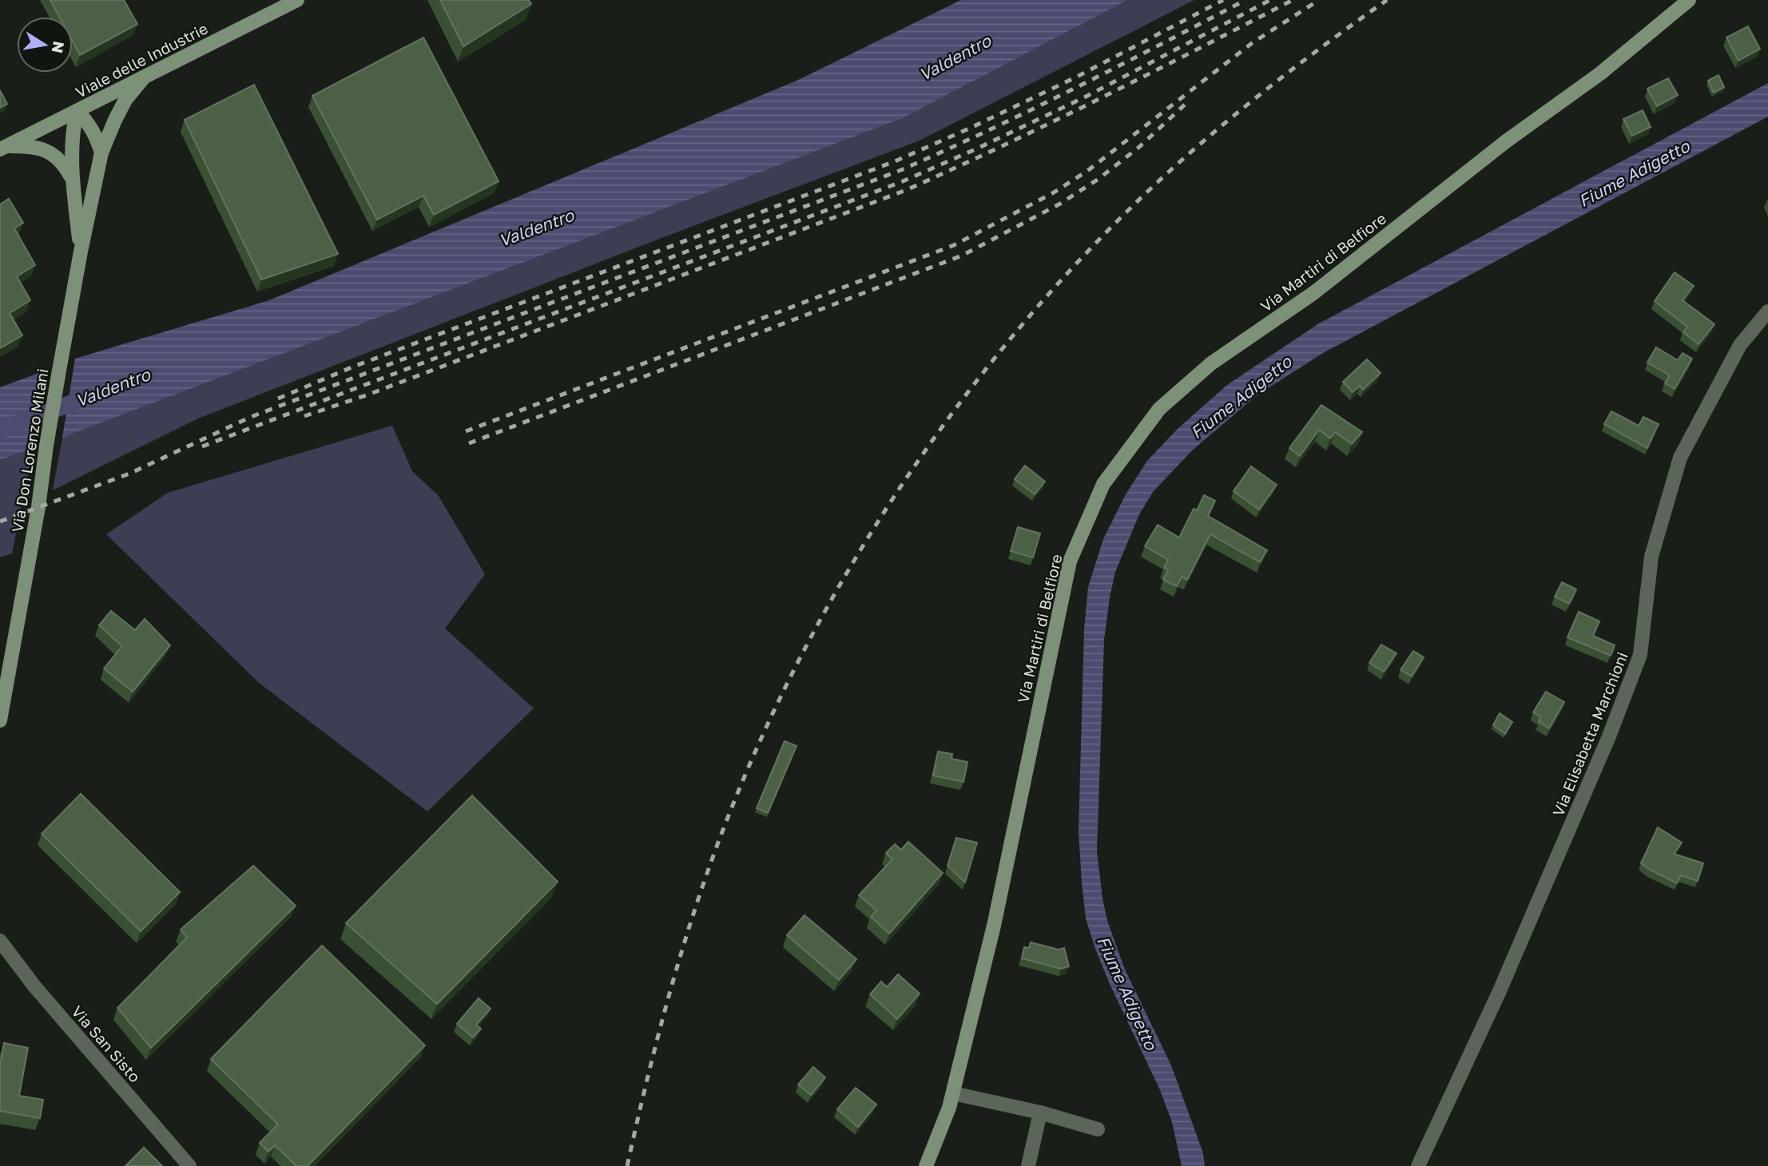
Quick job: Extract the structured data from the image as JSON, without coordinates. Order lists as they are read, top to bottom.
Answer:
{
  "streets": {
    "street": [
      "Viale delle Industrie",
      "Via Martiri di Belfiore",
      "Via Don Lorenzo Milani",
      "Via Elisabetta Marchioni",
      "Via San Sisto"
    ]
  },
  "crossings": [
    ["Viale delle Industrie", "Via Don Lorenzo Milani"]
  ],
  "water": ["Valdentro", "Fiume Adigetto"],
  "north": "right"
}
